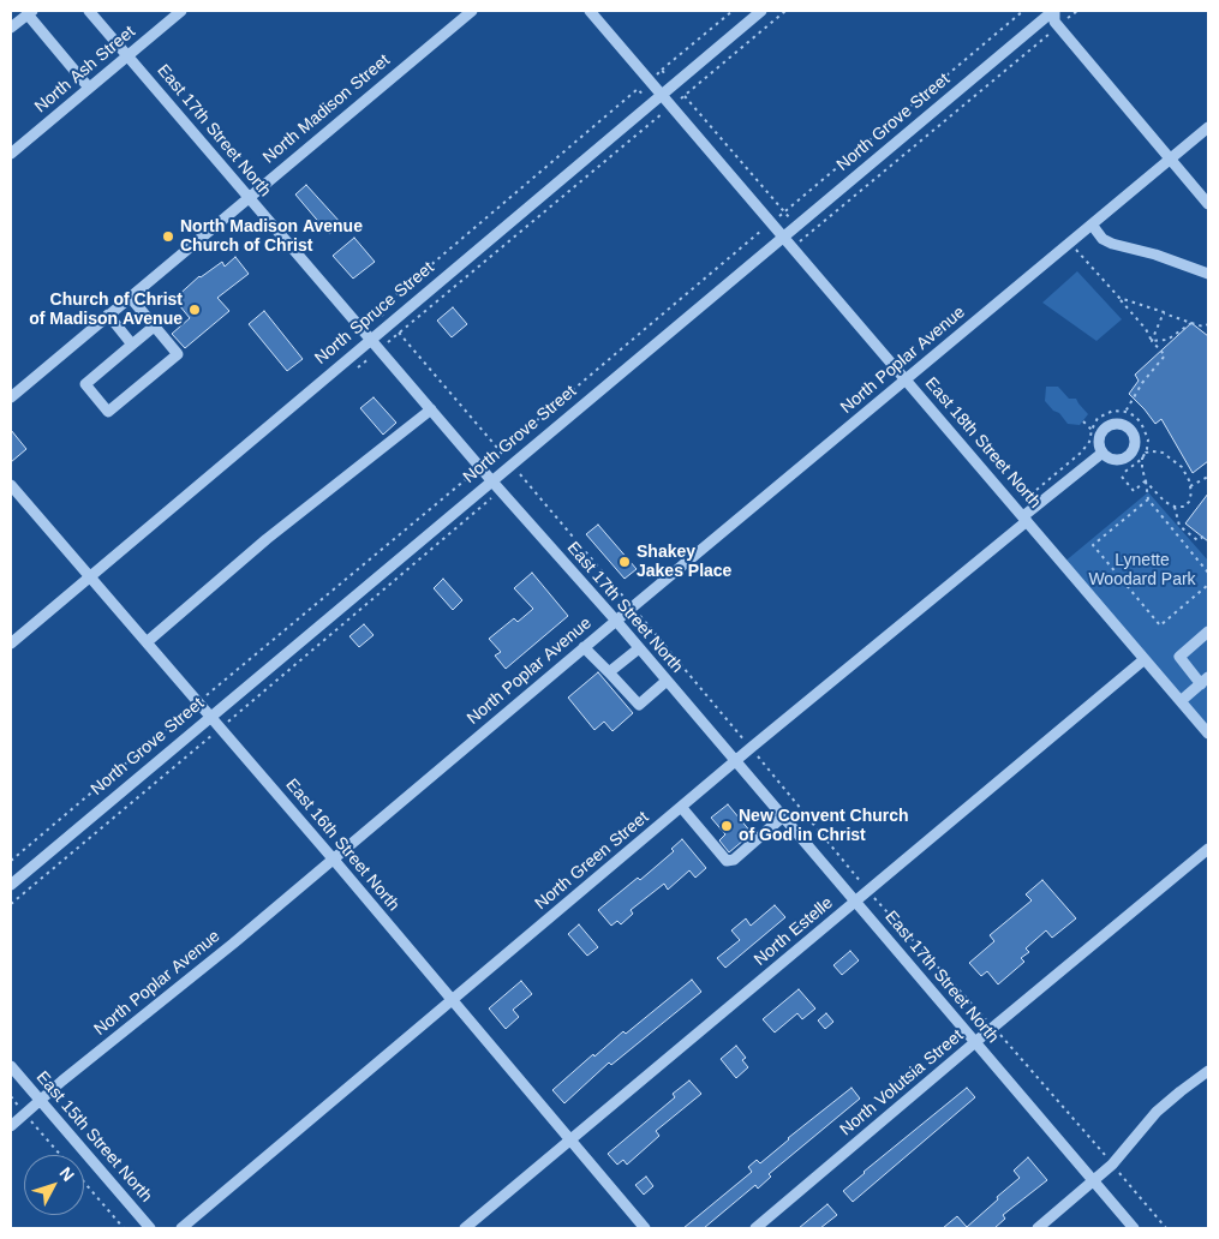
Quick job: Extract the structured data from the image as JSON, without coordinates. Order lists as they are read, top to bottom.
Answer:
{
  "streets": {
    "street": [
      "North Ash Street",
      "North Madison Street",
      "North Grove Street",
      "East 17th Street North",
      "North Spruce Street",
      "North Poplar Avenue",
      "East 18th Street North",
      "East 16th Street North",
      "North Green Street",
      "North Estelle",
      "North Volutsia Street",
      "East 15th Street North"
    ]
  },
  "crossings": [
    ["North Ash Street", "East 17th Street North"],
    ["North Madison Street", "East 17th Street North"],
    ["North Grove Street", "East 17th Street North"],
    ["North Grove Street", "East 18th Street North"],
    ["North Grove Street", "East 16th Street North"],
    ["East 17th Street North", "North Spruce Street"],
    ["East 17th Street North", "North Poplar Avenue"],
    ["East 17th Street North", "North Green Street"],
    ["East 17th Street North", "North Estelle"],
    ["East 17th Street North", "North Volutsia Street"],
    ["North Spruce Street", "East 18th Street North"],
    ["North Spruce Street", "East 16th Street North"],
    ["North Poplar Avenue", "East 18th Street North"],
    ["North Poplar Avenue", "East 16th Street North"],
    ["North Poplar Avenue", "East 15th Street North"],
    ["East 18th Street North", "North Green Street"],
    ["East 18th Street North", "North Estelle"],
    ["East 16th Street North", "North Green Street"],
    ["East 16th Street North", "North Estelle"]
  ],
  "parks": ["Lynette Woodard Park"],
  "places": [
    "North Madison Avenue Church of Christ",
    "Church of Christ of Madison Avenue",
    "Shakey Jakes Place",
    "New Convent Church of God in Christ"
  ],
  "north": "top right"
}
